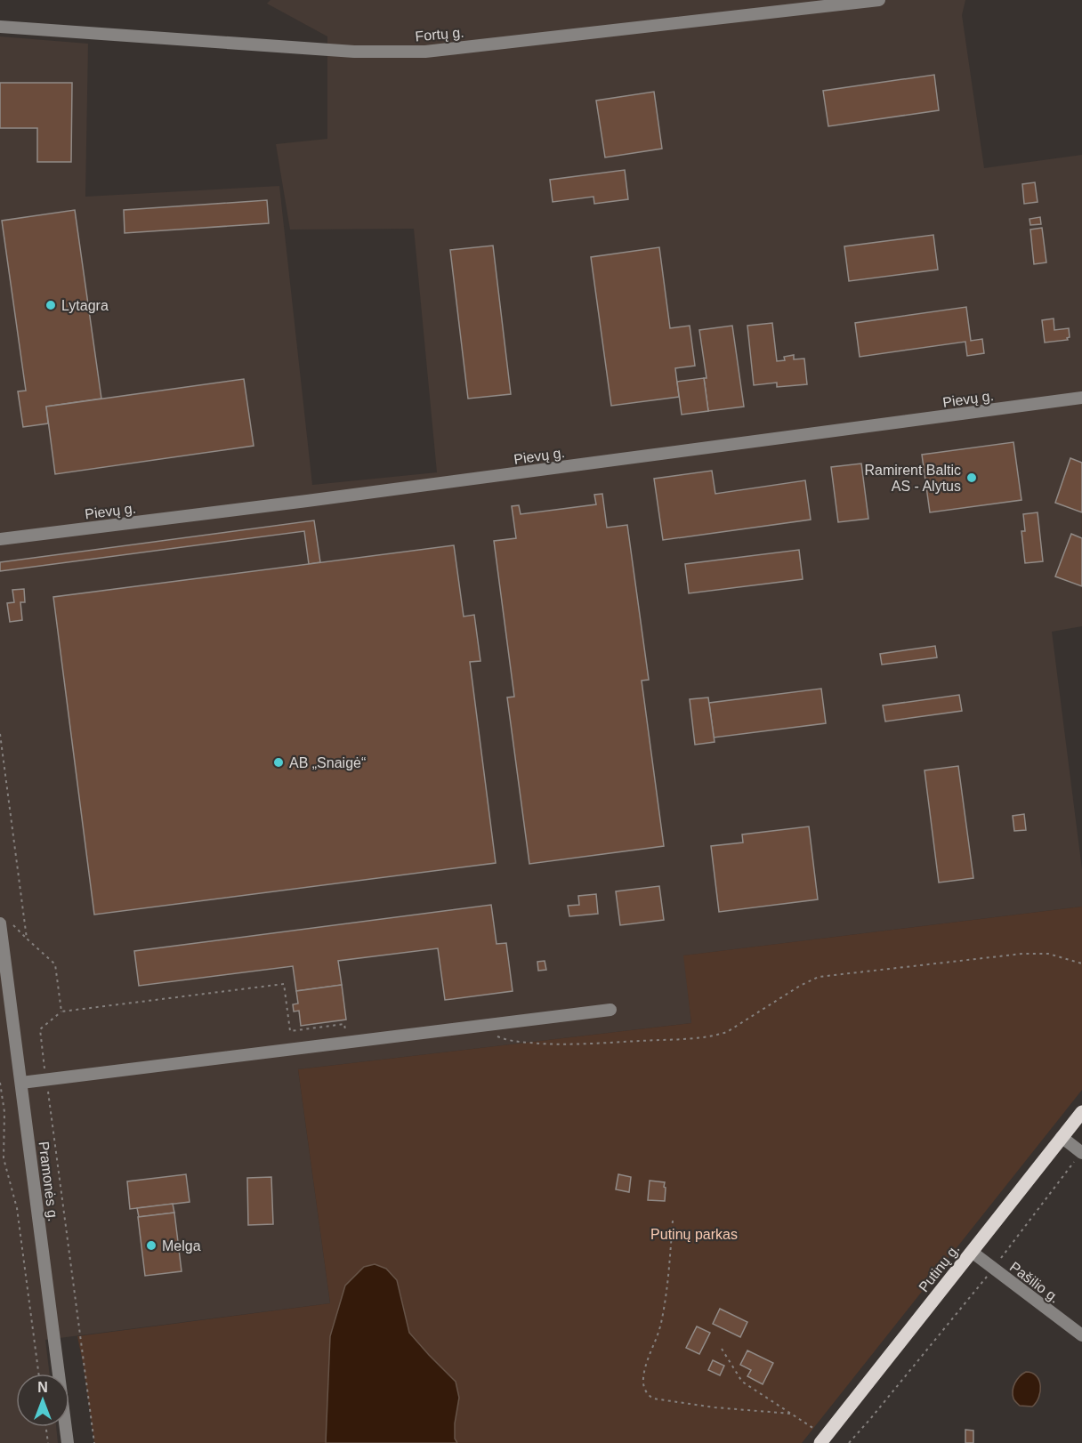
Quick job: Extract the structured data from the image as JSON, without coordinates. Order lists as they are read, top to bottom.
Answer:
{
  "streets": {
    "main road": ["Putinų g."],
    "street": [
      "Fortų g.",
      "Pievų g.",
      "Pramonės g.",
      "Pašilio g."
    ]
  },
  "crossings": [
    ["Putinų g.", "Pašilio g."]
  ],
  "parks": ["Putinų parkas"],
  "places": [
    "Lytagra",
    "Ramirent Baltic AS - Alytus",
    "AB „Snaigė“",
    "Melga"
  ],
  "north": "top"
}
